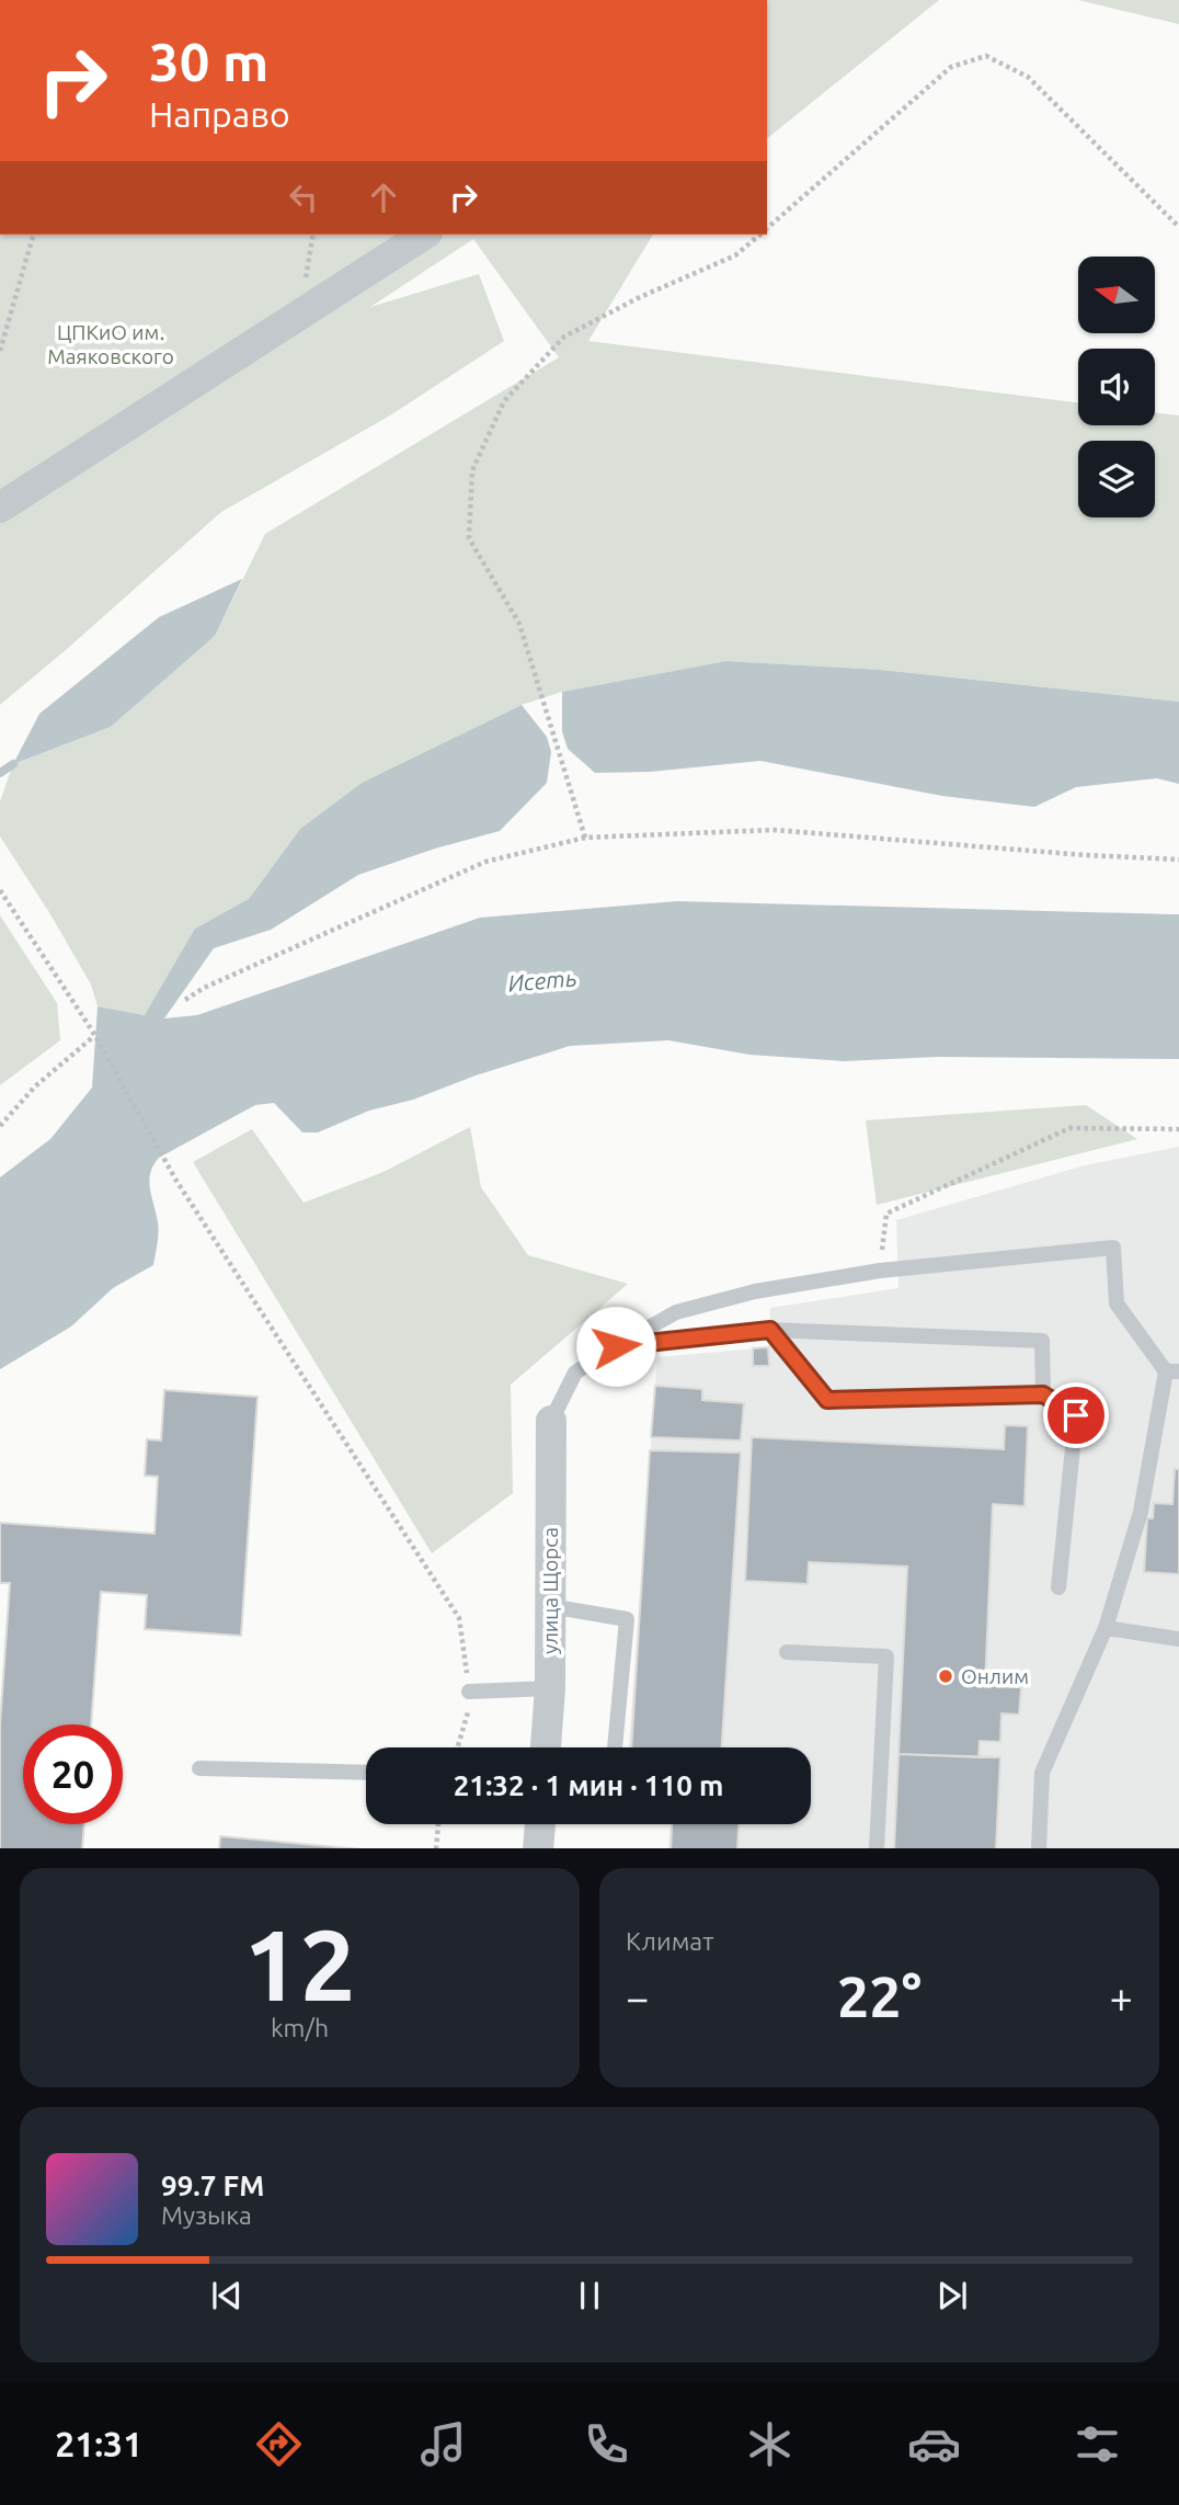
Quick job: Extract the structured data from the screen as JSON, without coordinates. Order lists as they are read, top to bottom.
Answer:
{
  "streets": {
    "street": ["улица Щорса"]
  },
  "water": ["Исеть"],
  "parks": ["ЦПКиО им. Маяковского"],
  "places": ["Онлим"],
  "north": "left",
  "page": {
    "turn": ["30 m", "Направо"],
    "limit": "20",
    "trip": "21:32 · 1 мин · 110 m",
    "tile": [
      ["12", "km/h"],
      "Климат"
    ],
    "heat": ["−", "22°", "+"],
    "song": ["99.7 FM", "Музыка"],
    "tabs": "21:31"
  }
}
